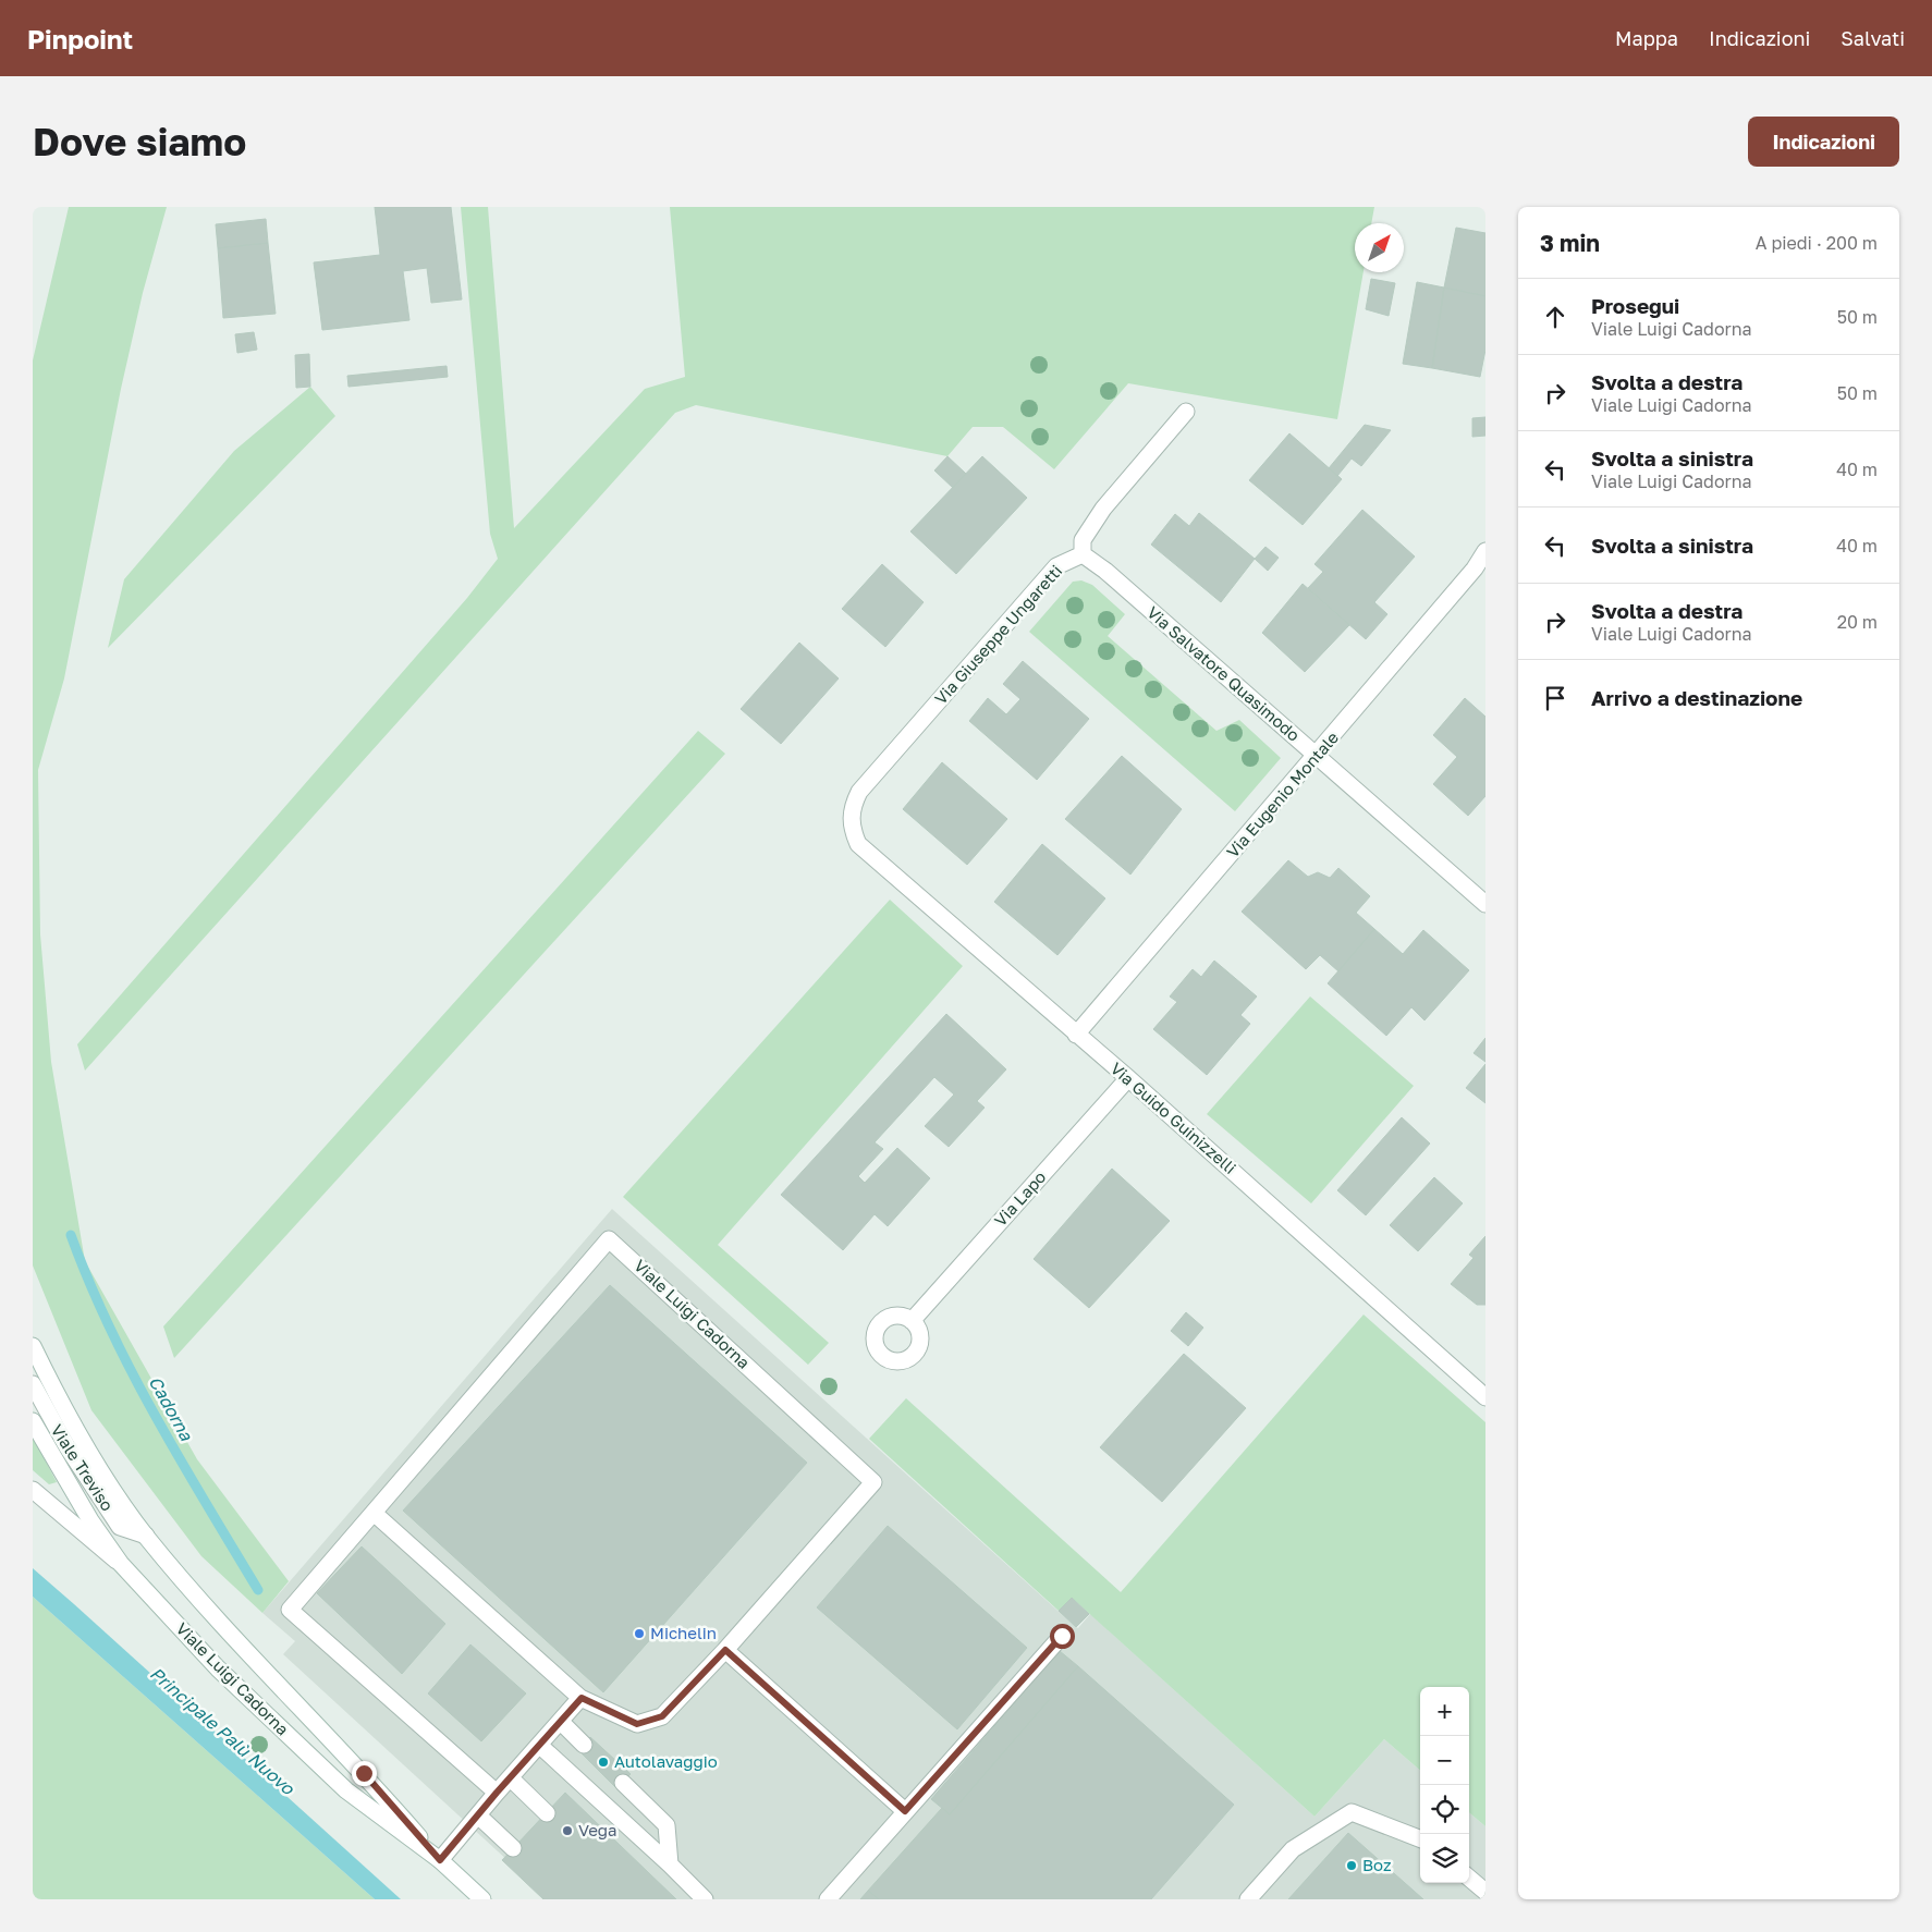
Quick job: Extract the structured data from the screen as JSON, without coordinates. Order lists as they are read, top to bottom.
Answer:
{
  "streets": {
    "street": [
      "Via Giuseppe Ungaretti",
      "Via Salvatore Quasimodo",
      "Via Eugenio Montale",
      "Via Guido Guinizzelli",
      "Via Lapo",
      "Viale Luigi Cadorna",
      "Viale Treviso"
    ]
  },
  "crossings": [
    ["Via Giuseppe Ungaretti", "Via Salvatore Quasimodo"],
    ["Via Giuseppe Ungaretti", "Via Guido Guinizzelli"],
    ["Via Salvatore Quasimodo", "Via Eugenio Montale"],
    ["Via Eugenio Montale", "Via Guido Guinizzelli"],
    ["Via Guido Guinizzelli", "Via Lapo"],
    ["Viale Luigi Cadorna", "Viale Treviso"]
  ],
  "water": ["Cadorna", "Principale Palù Nuovo"],
  "places": [
    "Michelin",
    "Autolavaggio",
    "Vega",
    "Boz"
  ],
  "north": "top right",
  "page": {
    "header": "Pinpoint",
    "nav": ["Mappa", "Indicazioni", "Salvati"],
    "buttons": "Indicazioni",
    "title": "Dove siamo",
    "heading": ["3 min", "A piedi · 200 m"],
    "list": [
      ["Prosegui", "Viale Luigi Cadorna", "50 m"],
      ["Svolta a destra", "Viale Luigi Cadorna", "50 m"],
      ["Svolta a sinistra", "Viale Luigi Cadorna", "40 m"],
      ["Svolta a sinistra", "40 m"],
      ["Svolta a destra", "Viale Luigi Cadorna", "20 m"],
      "Arrivo a destinazione"
    ],
    "map_buttons": ["+", "−"]
  }
}
